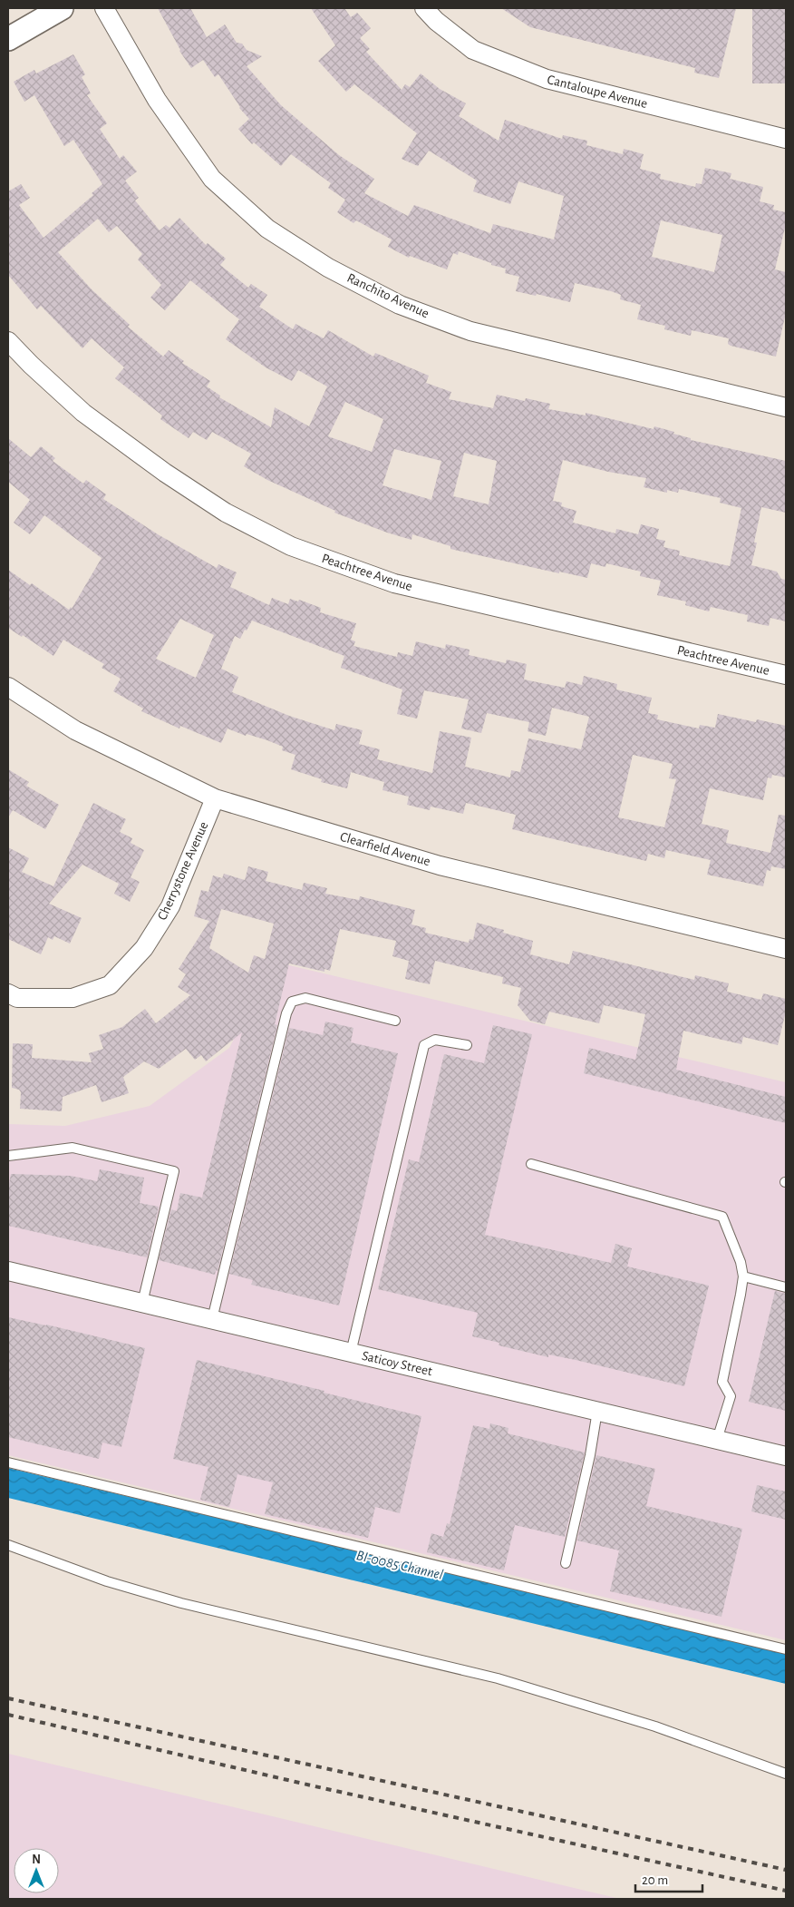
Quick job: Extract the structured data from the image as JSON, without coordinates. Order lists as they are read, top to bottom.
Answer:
{
  "streets": {
    "street": [
      "Cantaloupe Avenue",
      "Ranchito Avenue",
      "Peachtree Avenue",
      "Clearfield Avenue",
      "Cherrystone Avenue",
      "Saticoy Street"
    ]
  },
  "crossings": [
    ["Clearfield Avenue", "Cherrystone Avenue"]
  ],
  "water": ["BI-0085 Channel"],
  "scale_bar": "20 m",
  "north": "top"
}
